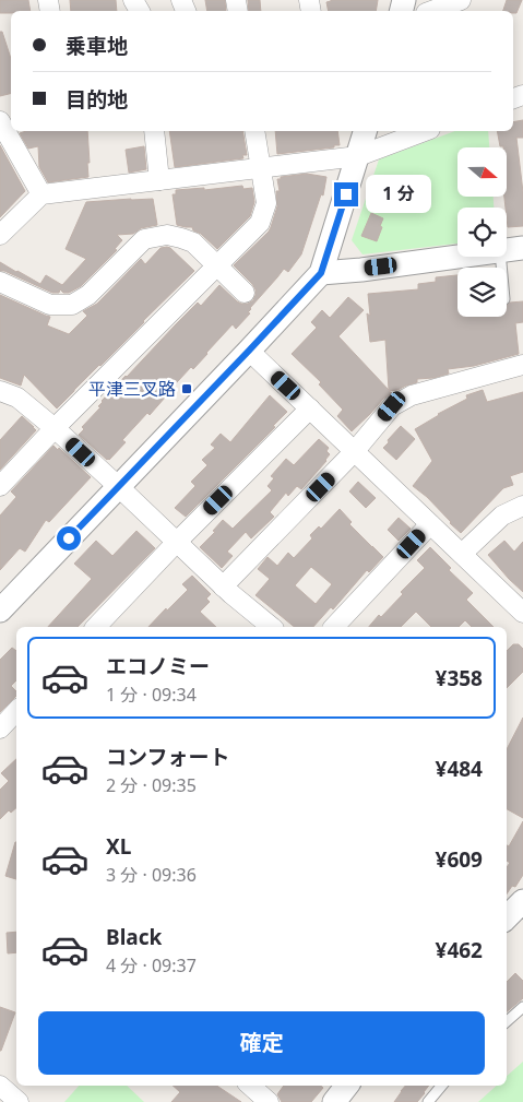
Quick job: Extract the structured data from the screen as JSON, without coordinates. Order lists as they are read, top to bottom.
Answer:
{
  "places": {
    "transit": ["平津三叉路"]
  },
  "north": "right",
  "page": {
    "banner": ["乗車地", "目的地"],
    "bubble": "1 分",
    "list": [
      {
        "name": "エコノミー",
        "note": "1 分 · 09:34",
        "value": "¥358"
      },
      {
        "name": "コンフォート",
        "note": "2 分 · 09:35",
        "value": "¥484"
      },
      {
        "name": "XL",
        "note": "3 分 · 09:36",
        "value": "¥609"
      },
      {
        "name": "Black",
        "note": "4 分 · 09:37",
        "value": "¥462"
      }
    ],
    "buttons": "確定"
  }
}
